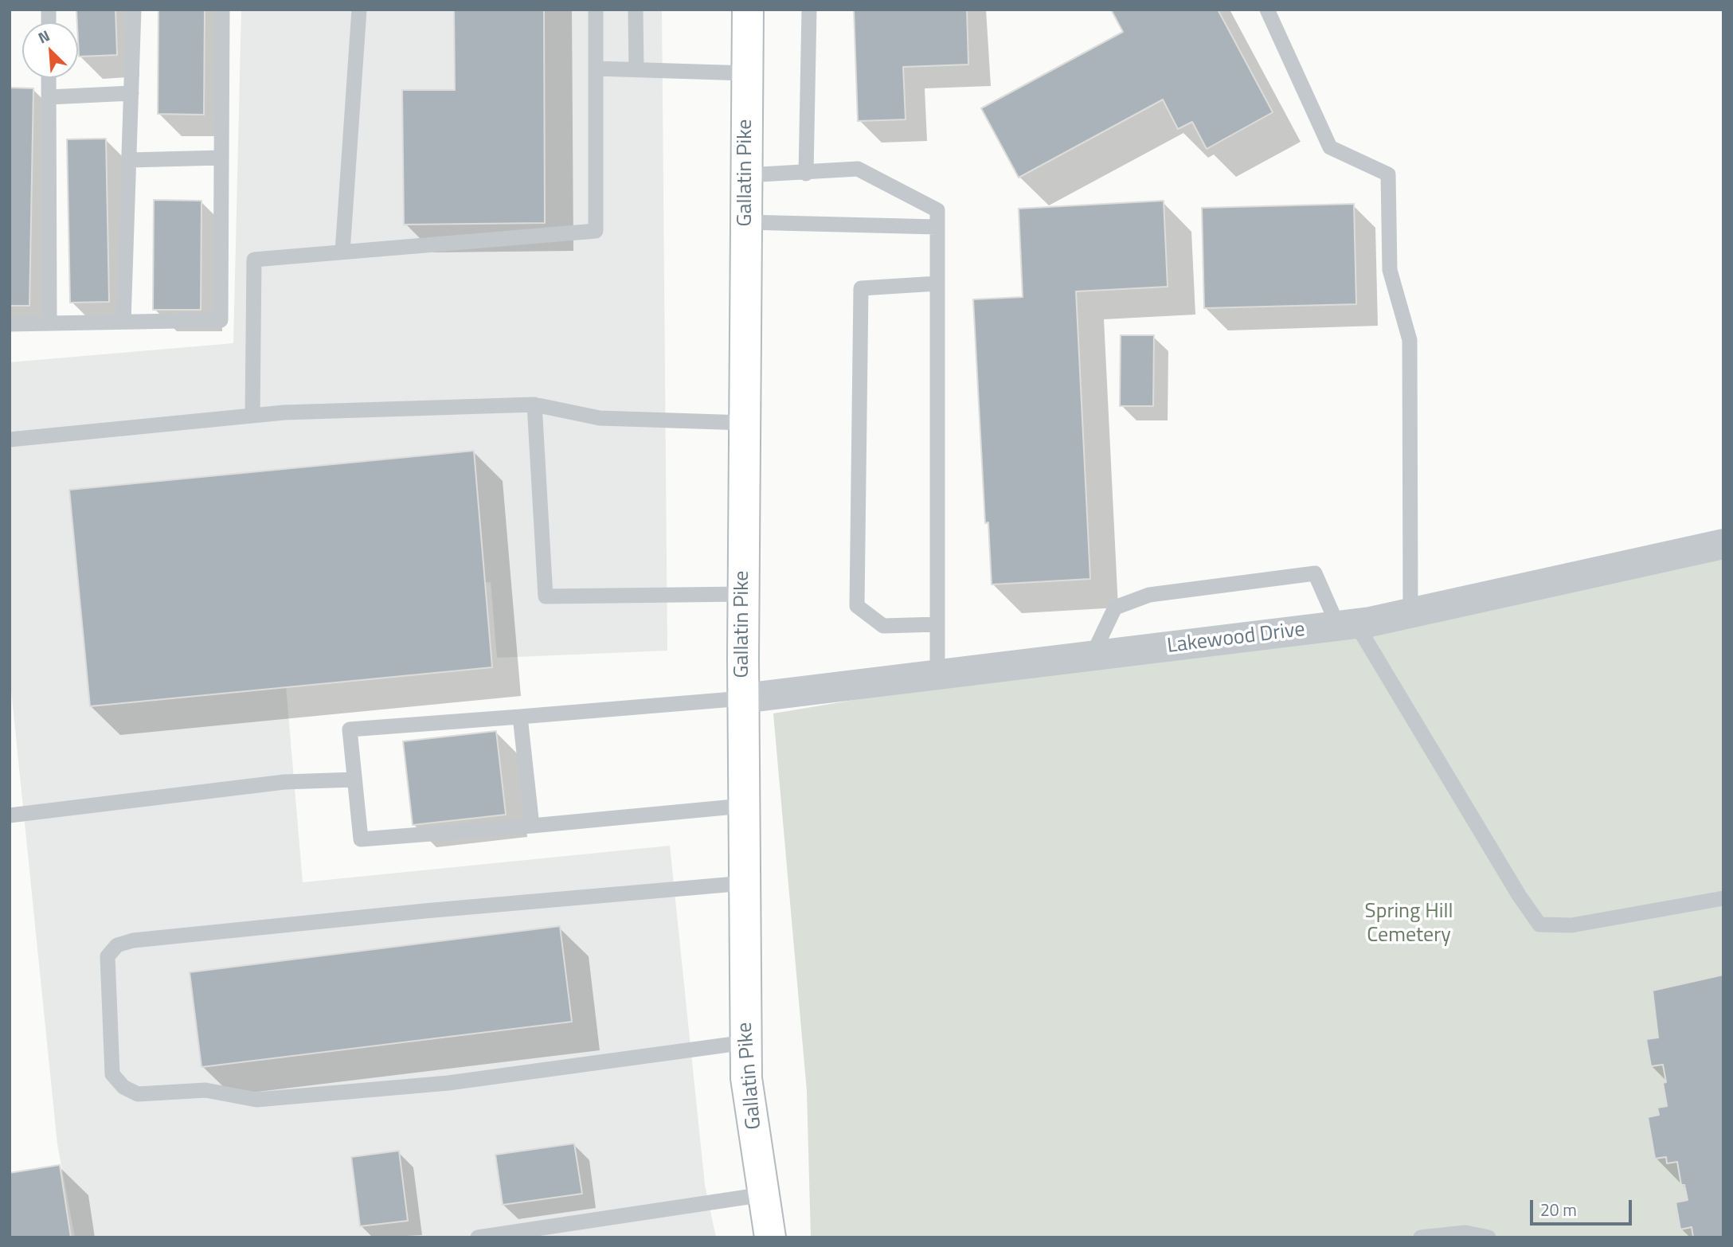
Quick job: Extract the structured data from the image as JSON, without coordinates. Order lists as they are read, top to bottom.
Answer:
{
  "streets": {
    "main road": ["Gallatin Pike"],
    "street": ["Lakewood Drive"]
  },
  "crossings": [
    ["Gallatin Pike", "Lakewood Drive"]
  ],
  "parks": ["Spring Hill Cemetery"],
  "scale_bar": "20 m",
  "north": "top left"
}
